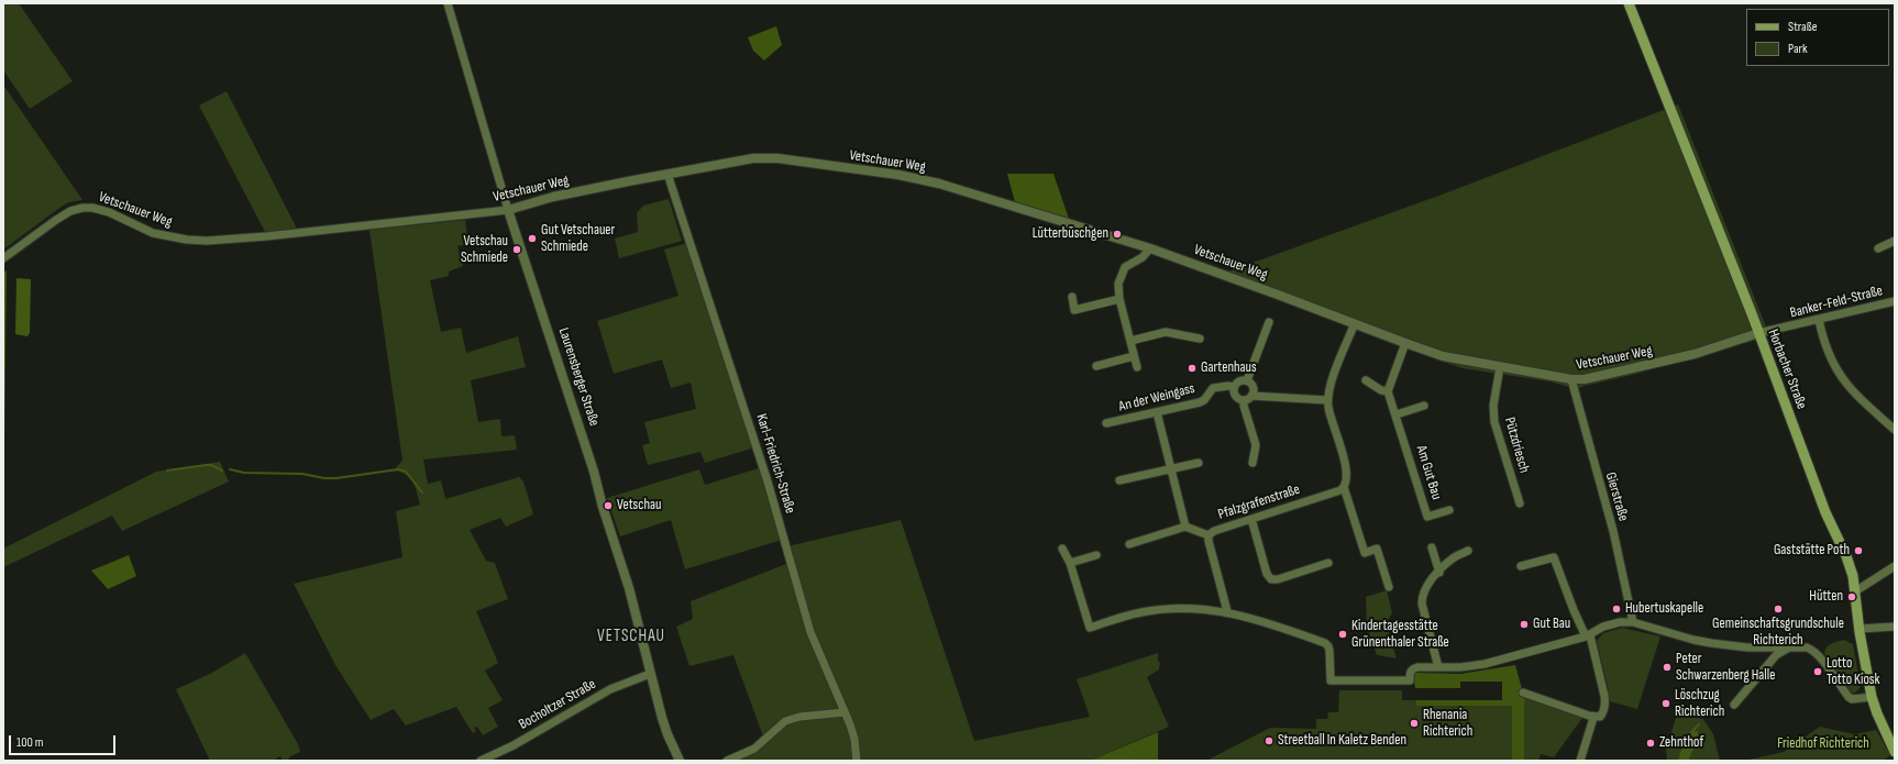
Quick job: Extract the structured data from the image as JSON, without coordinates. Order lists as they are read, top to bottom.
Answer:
{
  "streets": {
    "main road": ["Horbacher Straße"],
    "street": [
      "Vetschauer Weg",
      "Banker-Feld-Straße",
      "Laurensberger Straße",
      "An der Weingass",
      "Pützdriesch",
      "Karl-Friedrich-Straße",
      "Am Gut Bau",
      "Gierstraße",
      "Pfalzgrafenstraße",
      "Bocholtzer Straße"
    ]
  },
  "crossings": [
    ["Vetschauer Weg", "Banker-Feld-Straße"],
    ["Vetschauer Weg", "Horbacher Straße"],
    ["Vetschauer Weg", "Laurensberger Straße"],
    ["Vetschauer Weg", "Pützdriesch"],
    ["Vetschauer Weg", "Karl-Friedrich-Straße"],
    ["Vetschauer Weg", "Gierstraße"],
    ["Banker-Feld-Straße", "Horbacher Straße"],
    ["Laurensberger Straße", "Bocholtzer Straße"]
  ],
  "districts": ["VETSCHAU"],
  "parks": ["Friedhof Richterich"],
  "places": [
    "Lütterbüschgen",
    "Gut Vetschauer Schmiede",
    "Vetschau Schmiede",
    "Gartenhaus",
    "Vetschau",
    "Gaststätte Poth",
    "Hütten",
    "Hubertuskapelle",
    "Gemeinschaftsgrundschule Richterich",
    "Gut Bau",
    "Kindertagesstätte Grünenthaler Straße",
    "Peter Schwarzenberg Halle",
    "Lotto Totto Kiosk",
    "Löschzug Richterich",
    "Rhenania Richterich",
    "Streetball In Kaletz Benden",
    "Zehnthof"
  ],
  "legend": ["Straße", "Park"],
  "scale_bar": "100 m"
}
